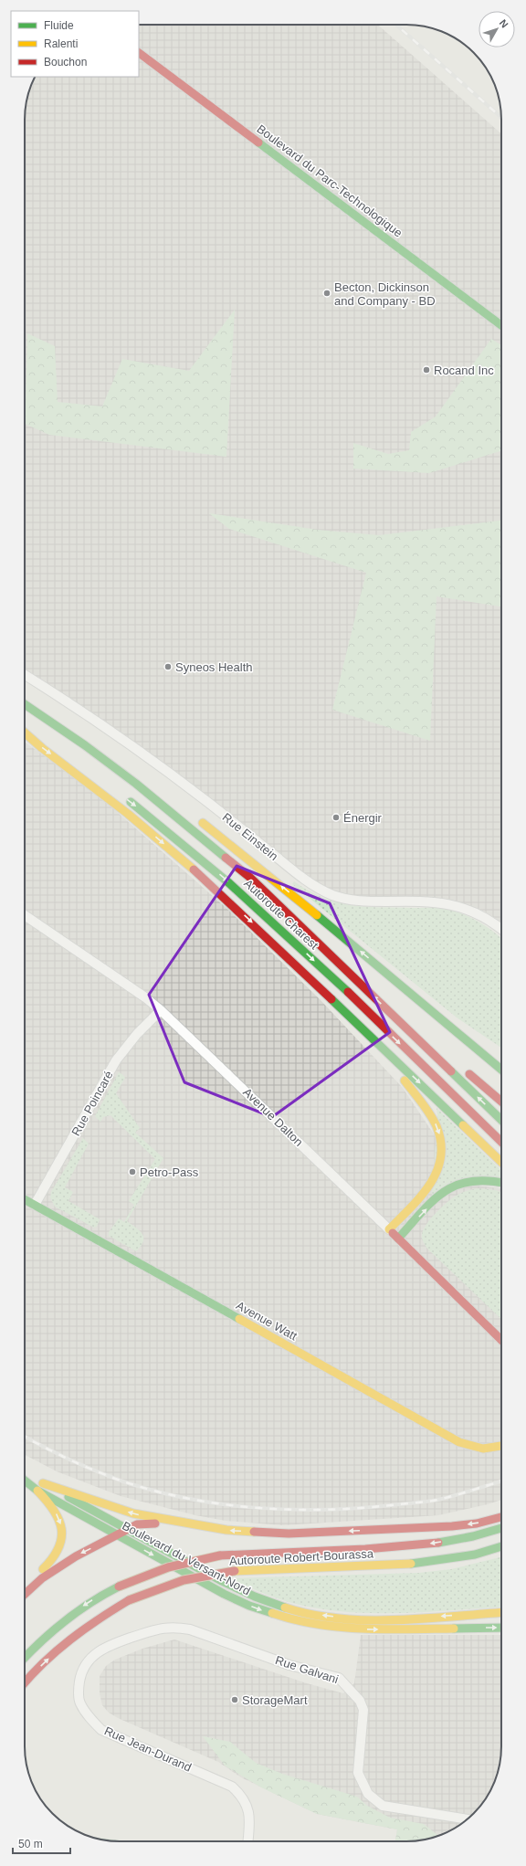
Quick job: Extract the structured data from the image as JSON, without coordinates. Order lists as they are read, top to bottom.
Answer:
{
  "streets": {
    "main road": [
      "Boulevard du Parc-Technologique",
      "Autoroute Charest",
      "Avenue Dalton",
      "Avenue Watt",
      "Autoroute Robert-Bourassa",
      "Boulevard du Versant-Nord"
    ],
    "street": [
      "Rue Einstein",
      "Rue Poincaré",
      "Rue Galvani",
      "Rue Jean-Durand"
    ]
  },
  "crossings": [
    ["Rue Poincaré", "Avenue Dalton"],
    ["Rue Poincaré", "Avenue Watt"],
    ["Rue Galvani", "Rue Jean-Durand"]
  ],
  "places": [
    "Becton, Dickinson and Company - BD",
    "Rocand Inc",
    "Syneos Health",
    "Énergir",
    "Petro-Pass",
    "StorageMart"
  ],
  "legend": ["Fluide", "Ralenti", "Bouchon"],
  "scale_bar": "50 m",
  "north": "top right"
}
